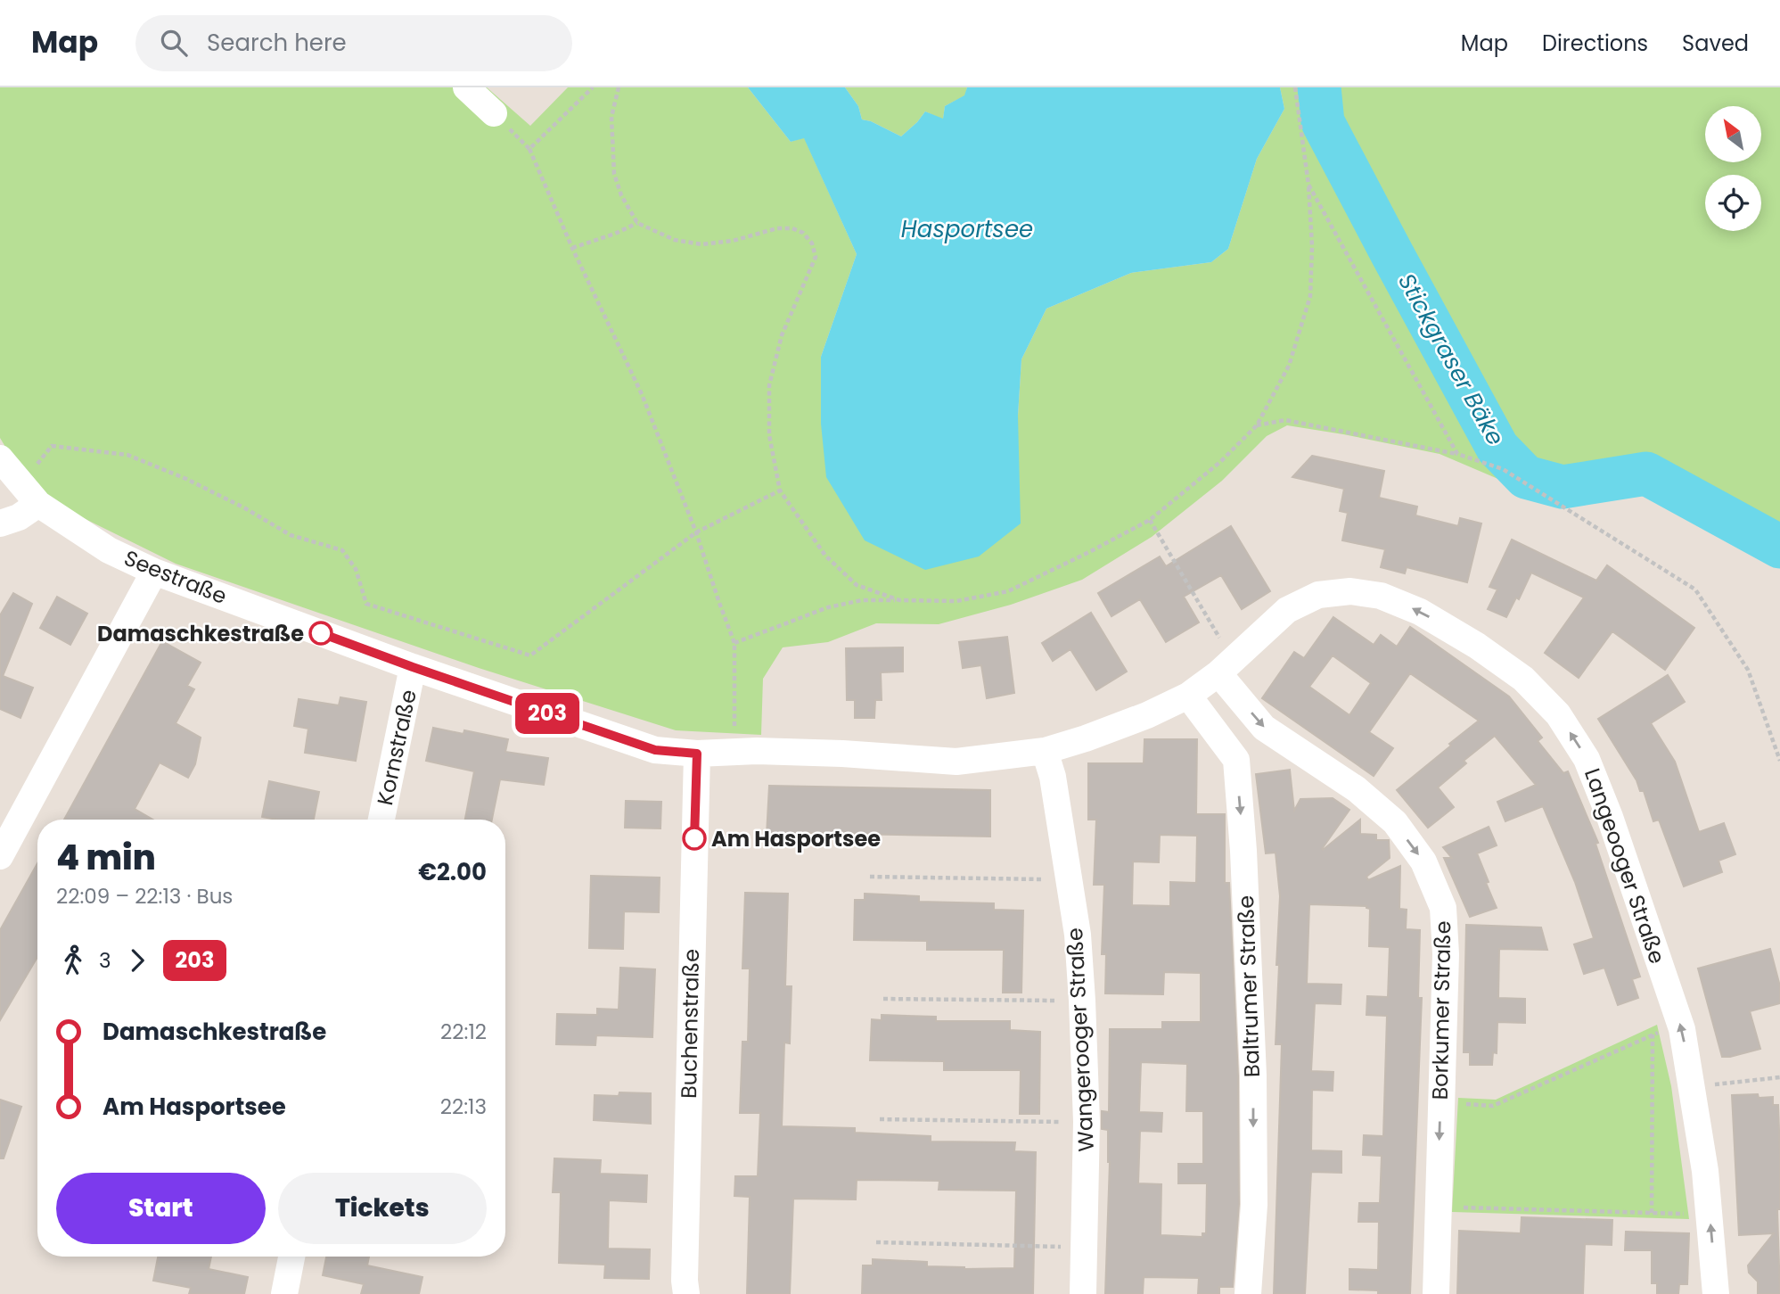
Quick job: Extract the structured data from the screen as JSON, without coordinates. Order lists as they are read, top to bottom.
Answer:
{
  "streets": {
    "street": [
      "Seestraße",
      "Kornstraße",
      "Langeooger Straße",
      "Baltrumer Straße",
      "Borkumer Straße",
      "Buchenstraße",
      "Wangerooger Straße"
    ]
  },
  "crossings": [
    ["Seestraße", "Kornstraße"],
    ["Seestraße", "Buchenstraße"],
    ["Langeooger Straße", "Borkumer Straße"]
  ],
  "one_way": ["Baltrumer Straße", "Borkumer Straße"],
  "water": ["Hasportsee", "Stickgraser Bäke"],
  "places": ["Damaschkestraße", "Am Hasportsee"],
  "lines": ["bus line 203"],
  "north": "top left",
  "page": {
    "header": "Map",
    "search": "Search here",
    "nav": ["Map", "Directions", "Saved"],
    "on_map": "203",
    "heading": ["4 min", "22:09 – 22:13 · Bus", "€2.00"],
    "legs": ["3", "203"],
    "list": [
      {
        "name": "Damaschkestraße",
        "value": "22:12"
      },
      {
        "name": "Am Hasportsee",
        "value": "22:13"
      }
    ],
    "buttons": ["Start", "Tickets"]
  }
}
